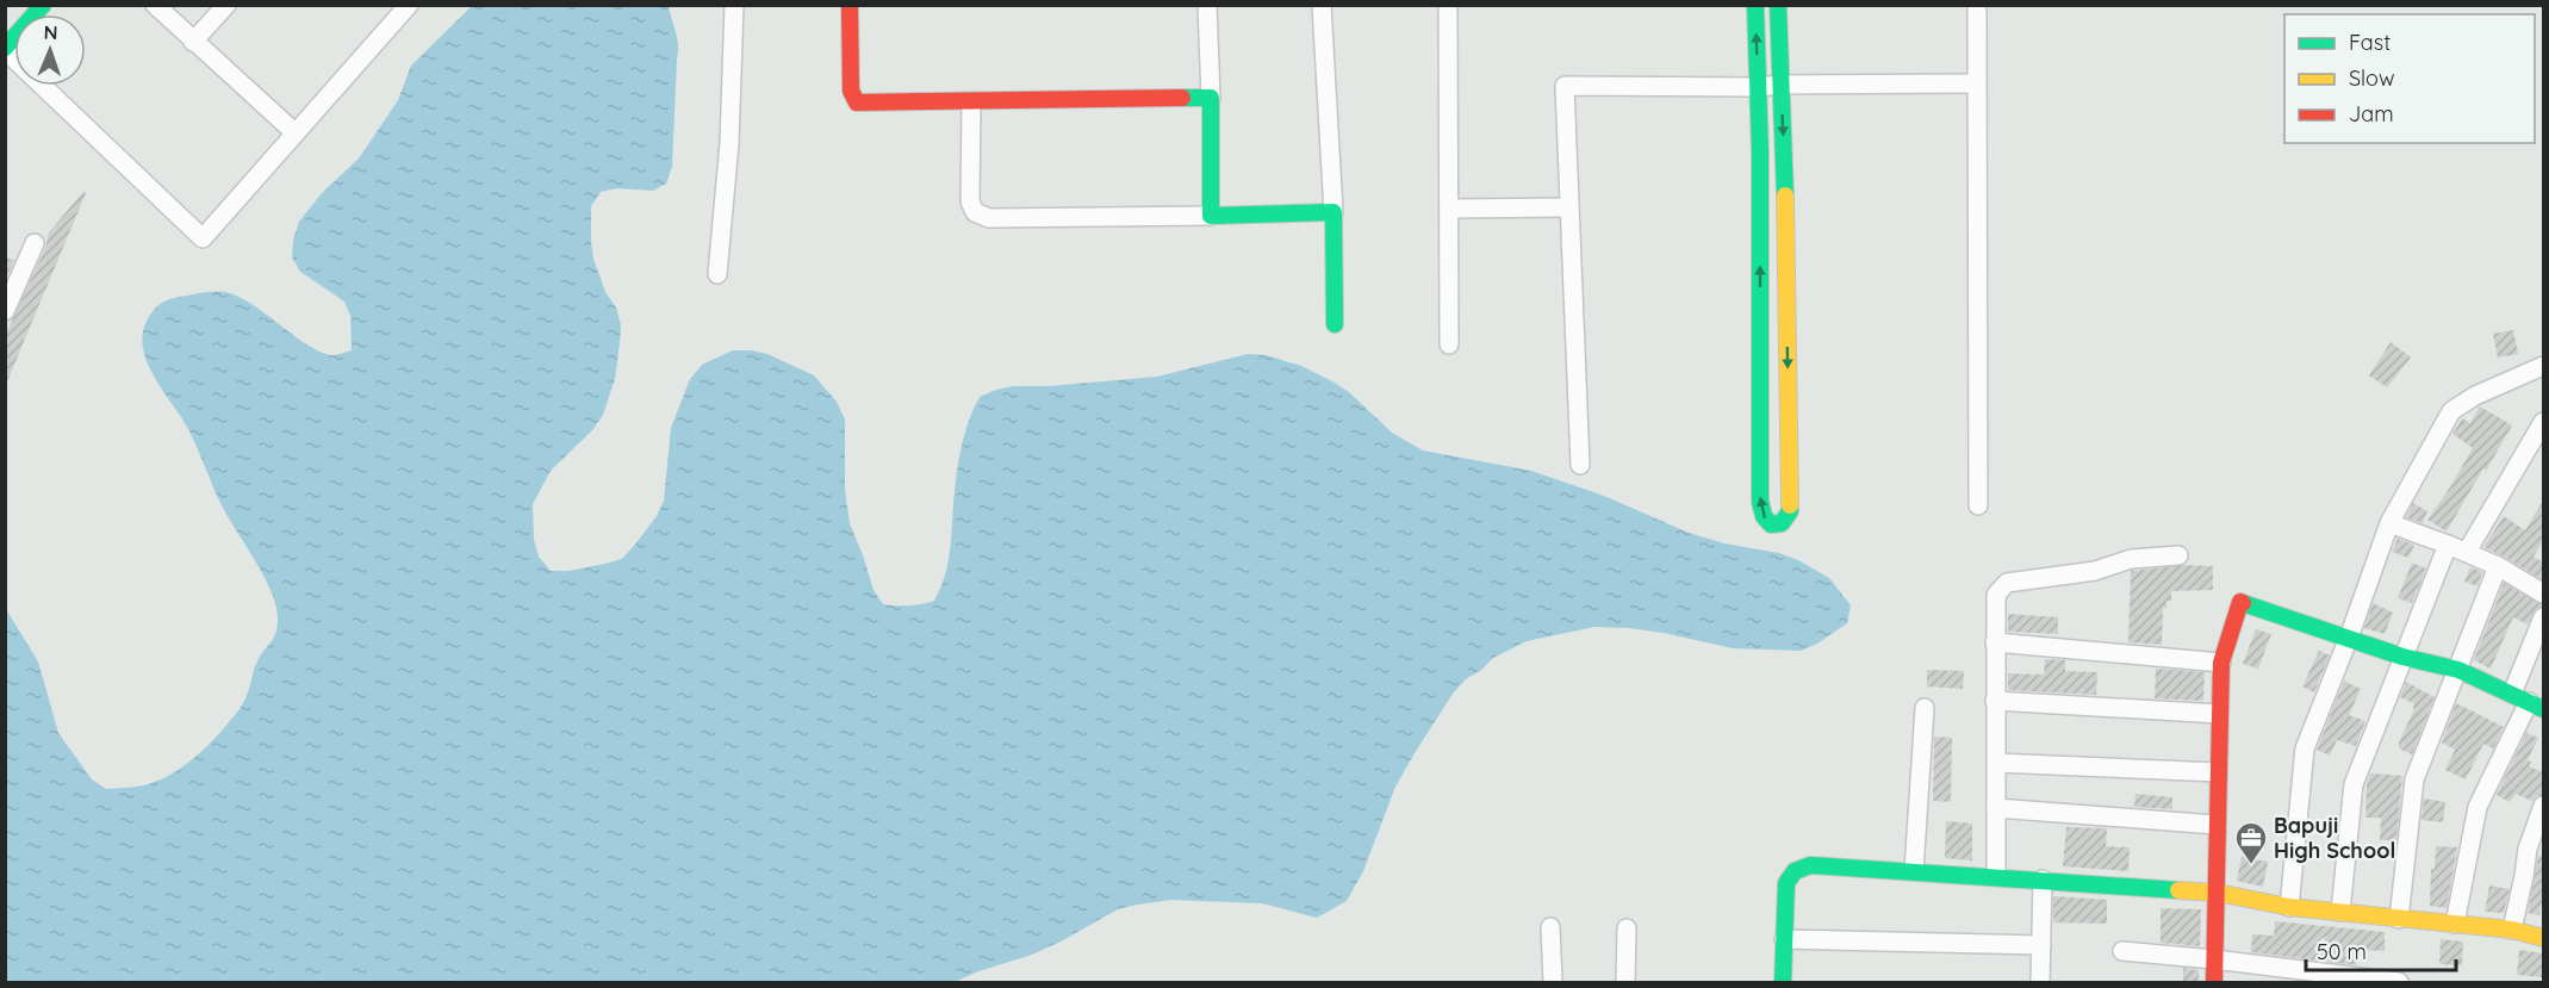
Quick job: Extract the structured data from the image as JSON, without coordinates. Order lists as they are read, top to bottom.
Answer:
{
  "places": {
    "office": ["Bapuji High School"]
  },
  "legend": ["Fast", "Slow", "Jam"],
  "scale_bar": "50 m",
  "north": "top"
}
